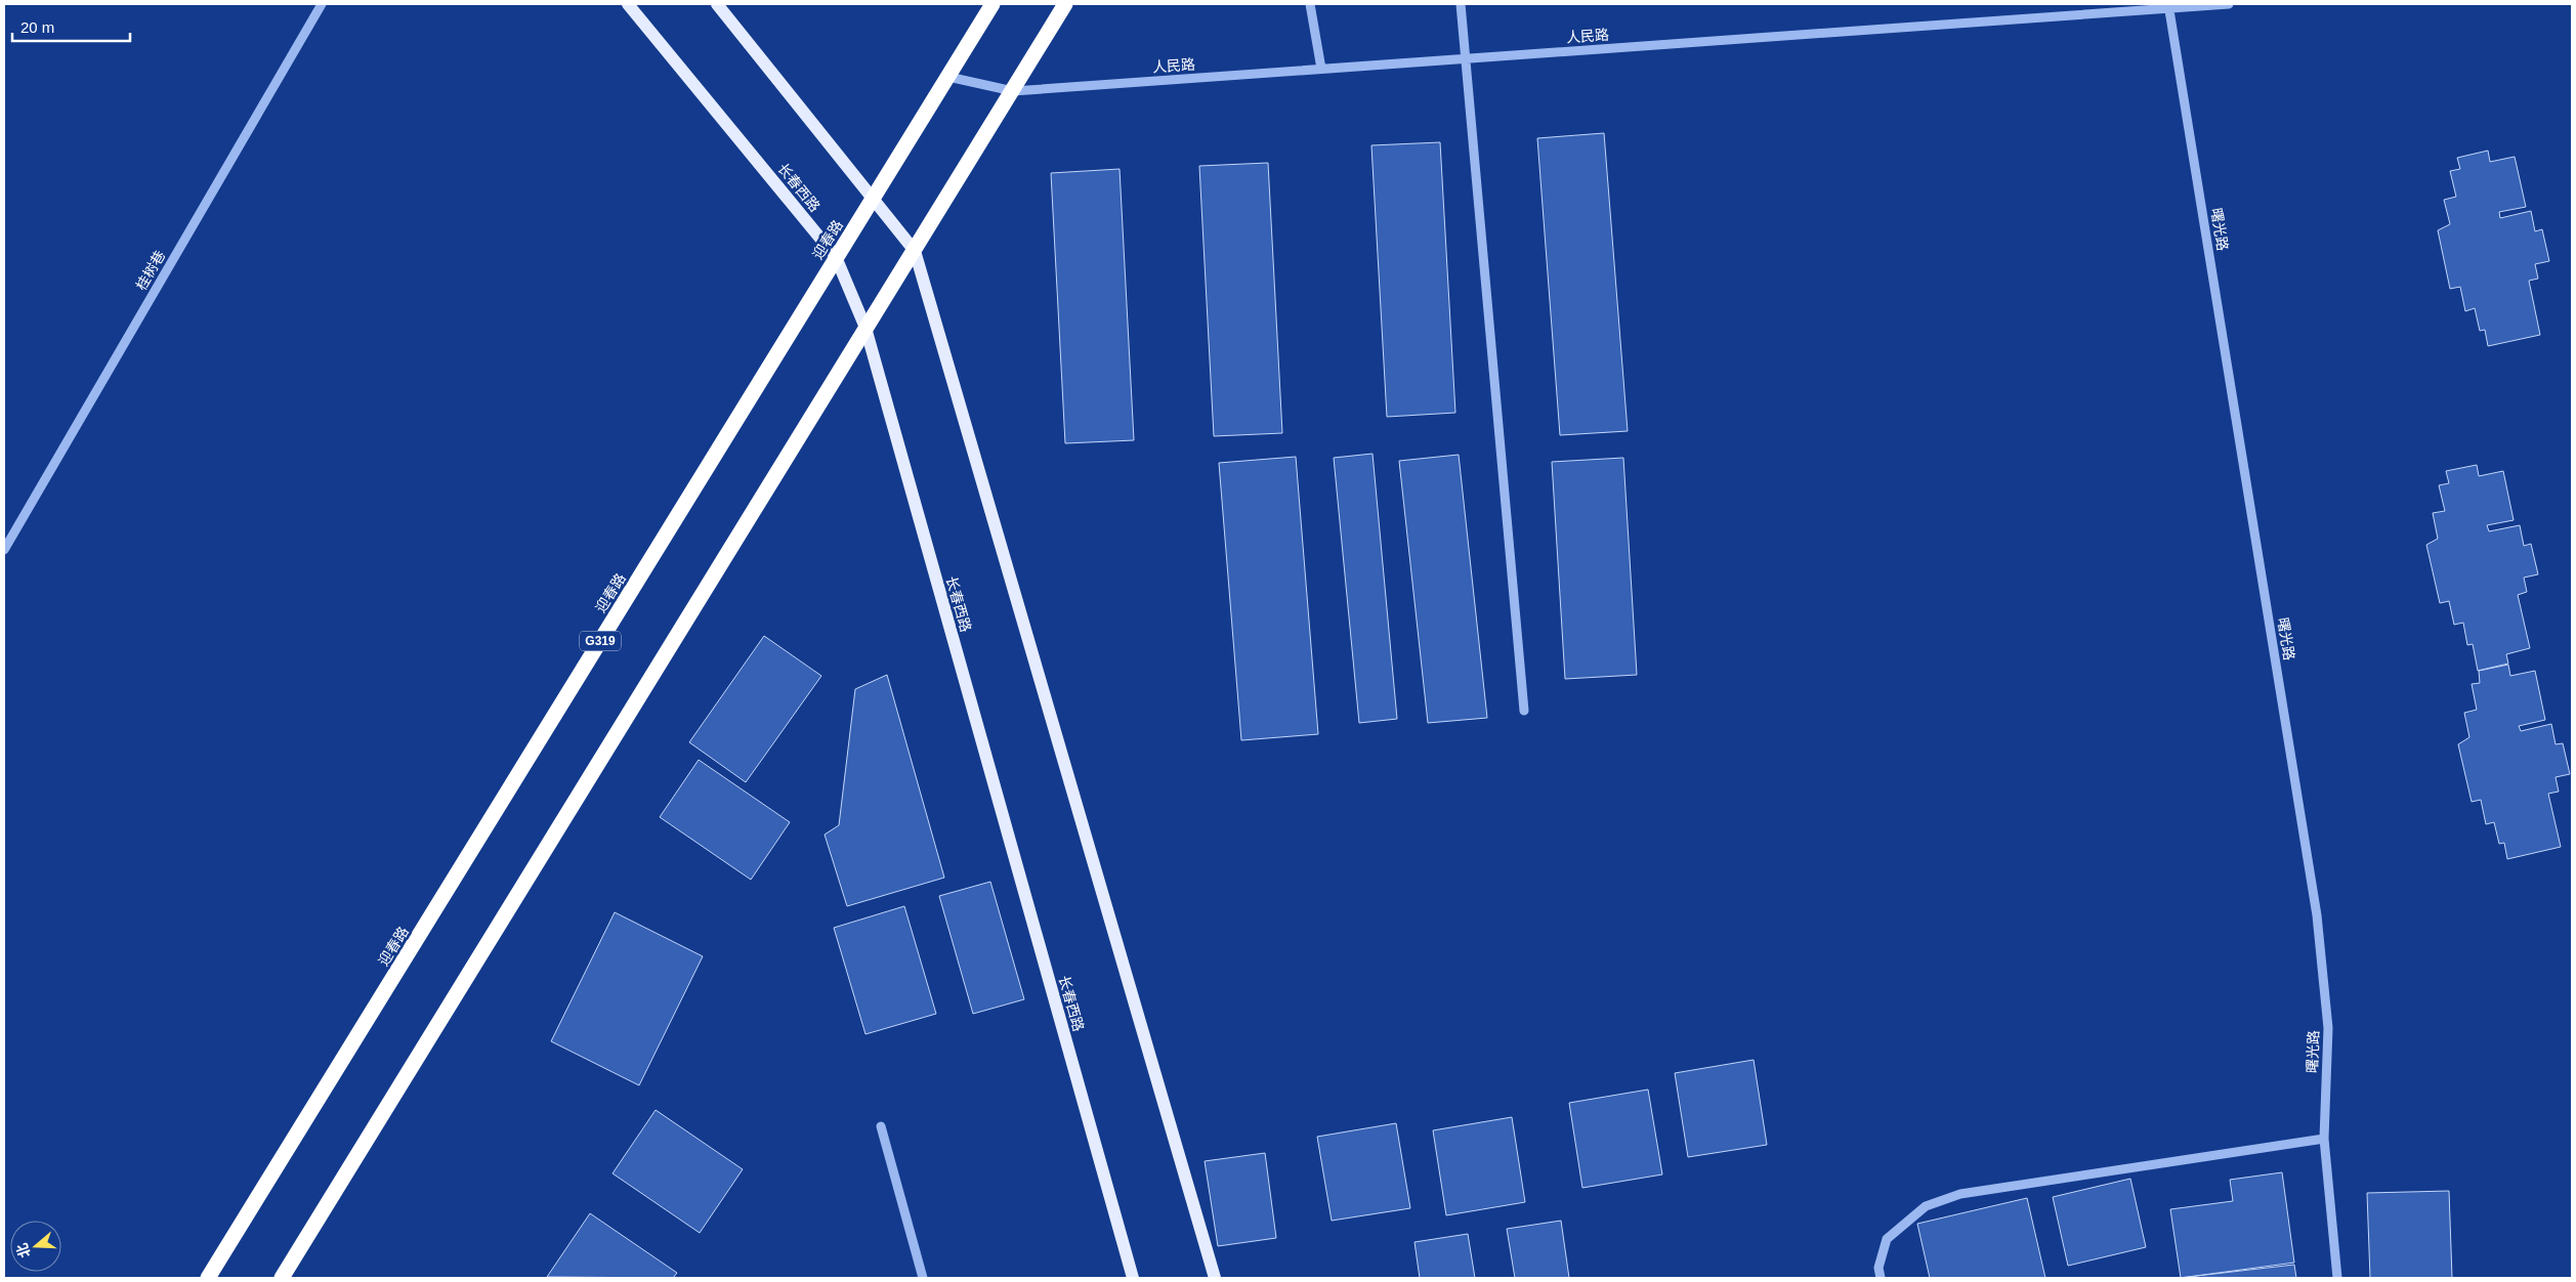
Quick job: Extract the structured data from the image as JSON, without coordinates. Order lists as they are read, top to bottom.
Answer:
{
  "streets": {
    "highway": ["迎春路", "G319"],
    "main road": ["长春西路"],
    "street": ["人民路", "曙光路", "桂树巷"]
  },
  "crossings": [
    ["人民路", "曙光路"],
    ["人民路", "迎春路"],
    ["长春西路", "迎春路"]
  ],
  "scale_bar": "20 m",
  "north": "left"
}
